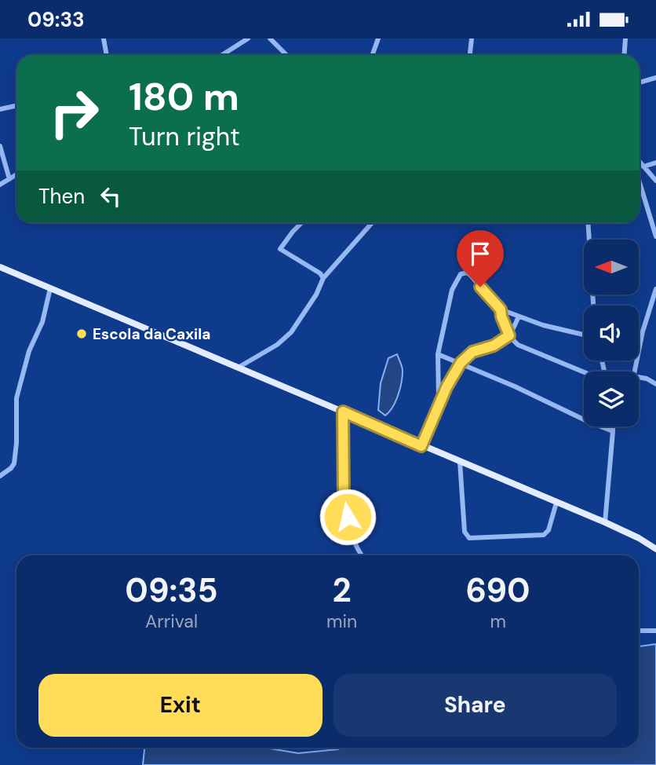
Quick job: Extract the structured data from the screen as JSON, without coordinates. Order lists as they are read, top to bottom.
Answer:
{
  "places": ["Escola da Caxila"],
  "north": "left",
  "page": {
    "status": "09:33",
    "turn": ["180 m", "Turn right"],
    "then": "Then",
    "eta": [
      "09:35",
      "Arrival",
      "2",
      "min",
      "690",
      "m"
    ],
    "buttons": ["Exit", "Share"]
  }
}
